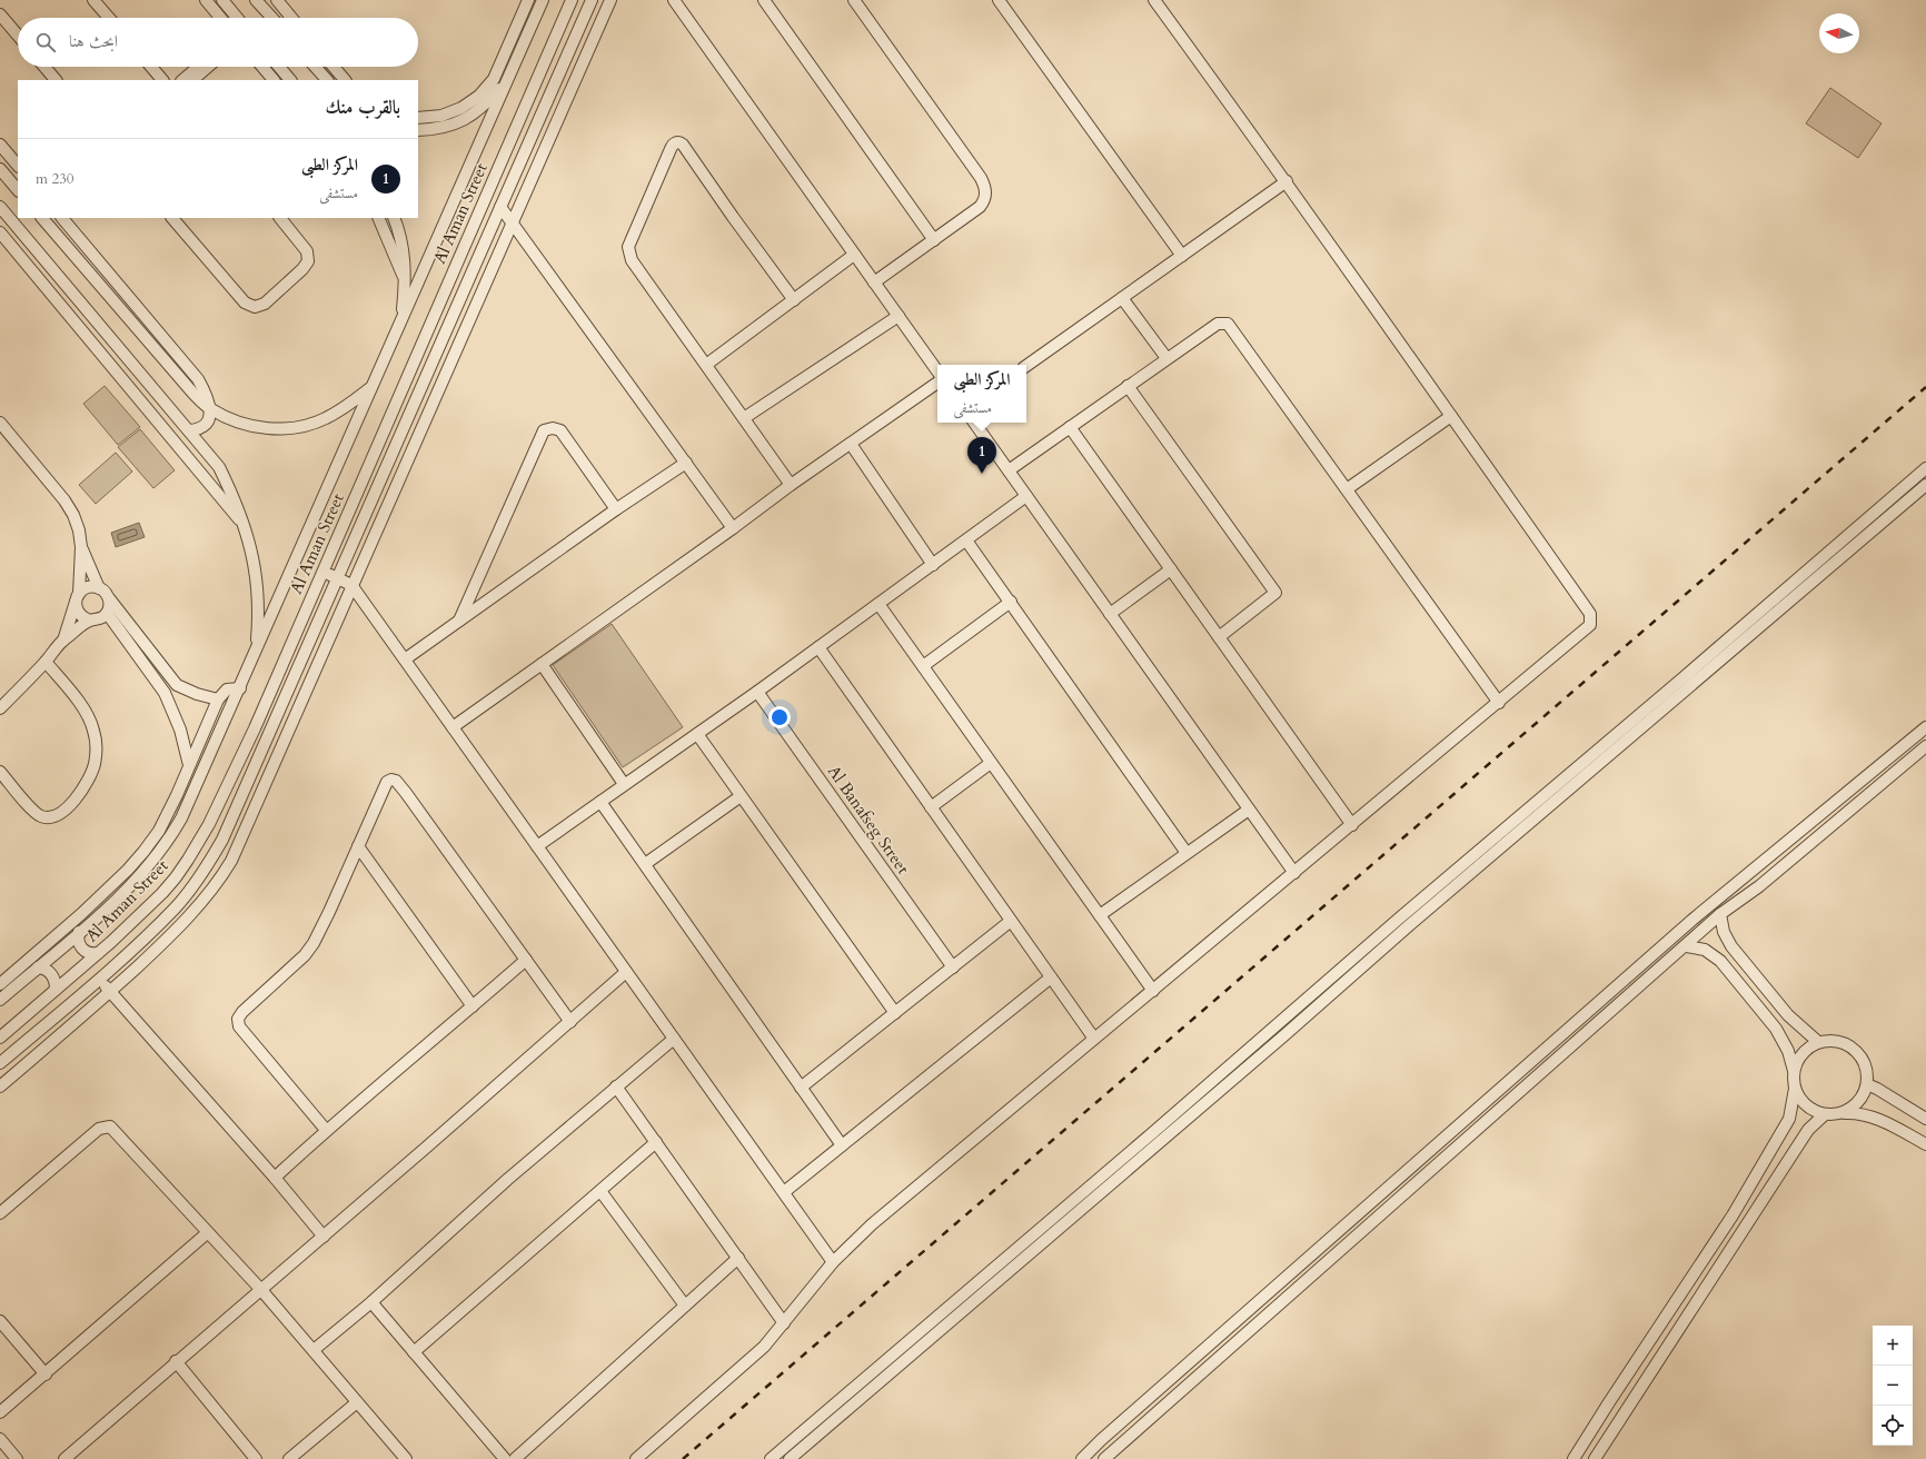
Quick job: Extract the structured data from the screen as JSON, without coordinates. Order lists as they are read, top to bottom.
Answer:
{
  "streets": {
    "street": ["Al Aman Street", "Al Banafseg Street"]
  },
  "north": "left",
  "page": {
    "search": "ابحث هنا",
    "heading": "بالقرب منك",
    "list": [
      {
        "mark": "1",
        "name": "المركز الطبى",
        "note": "مستشفى",
        "value": "230 m"
      }
    ],
    "popup": ["المركز الطبى", "مستشفى"],
    "pins": "1",
    "map_buttons": ["+", "−"]
  }
}
